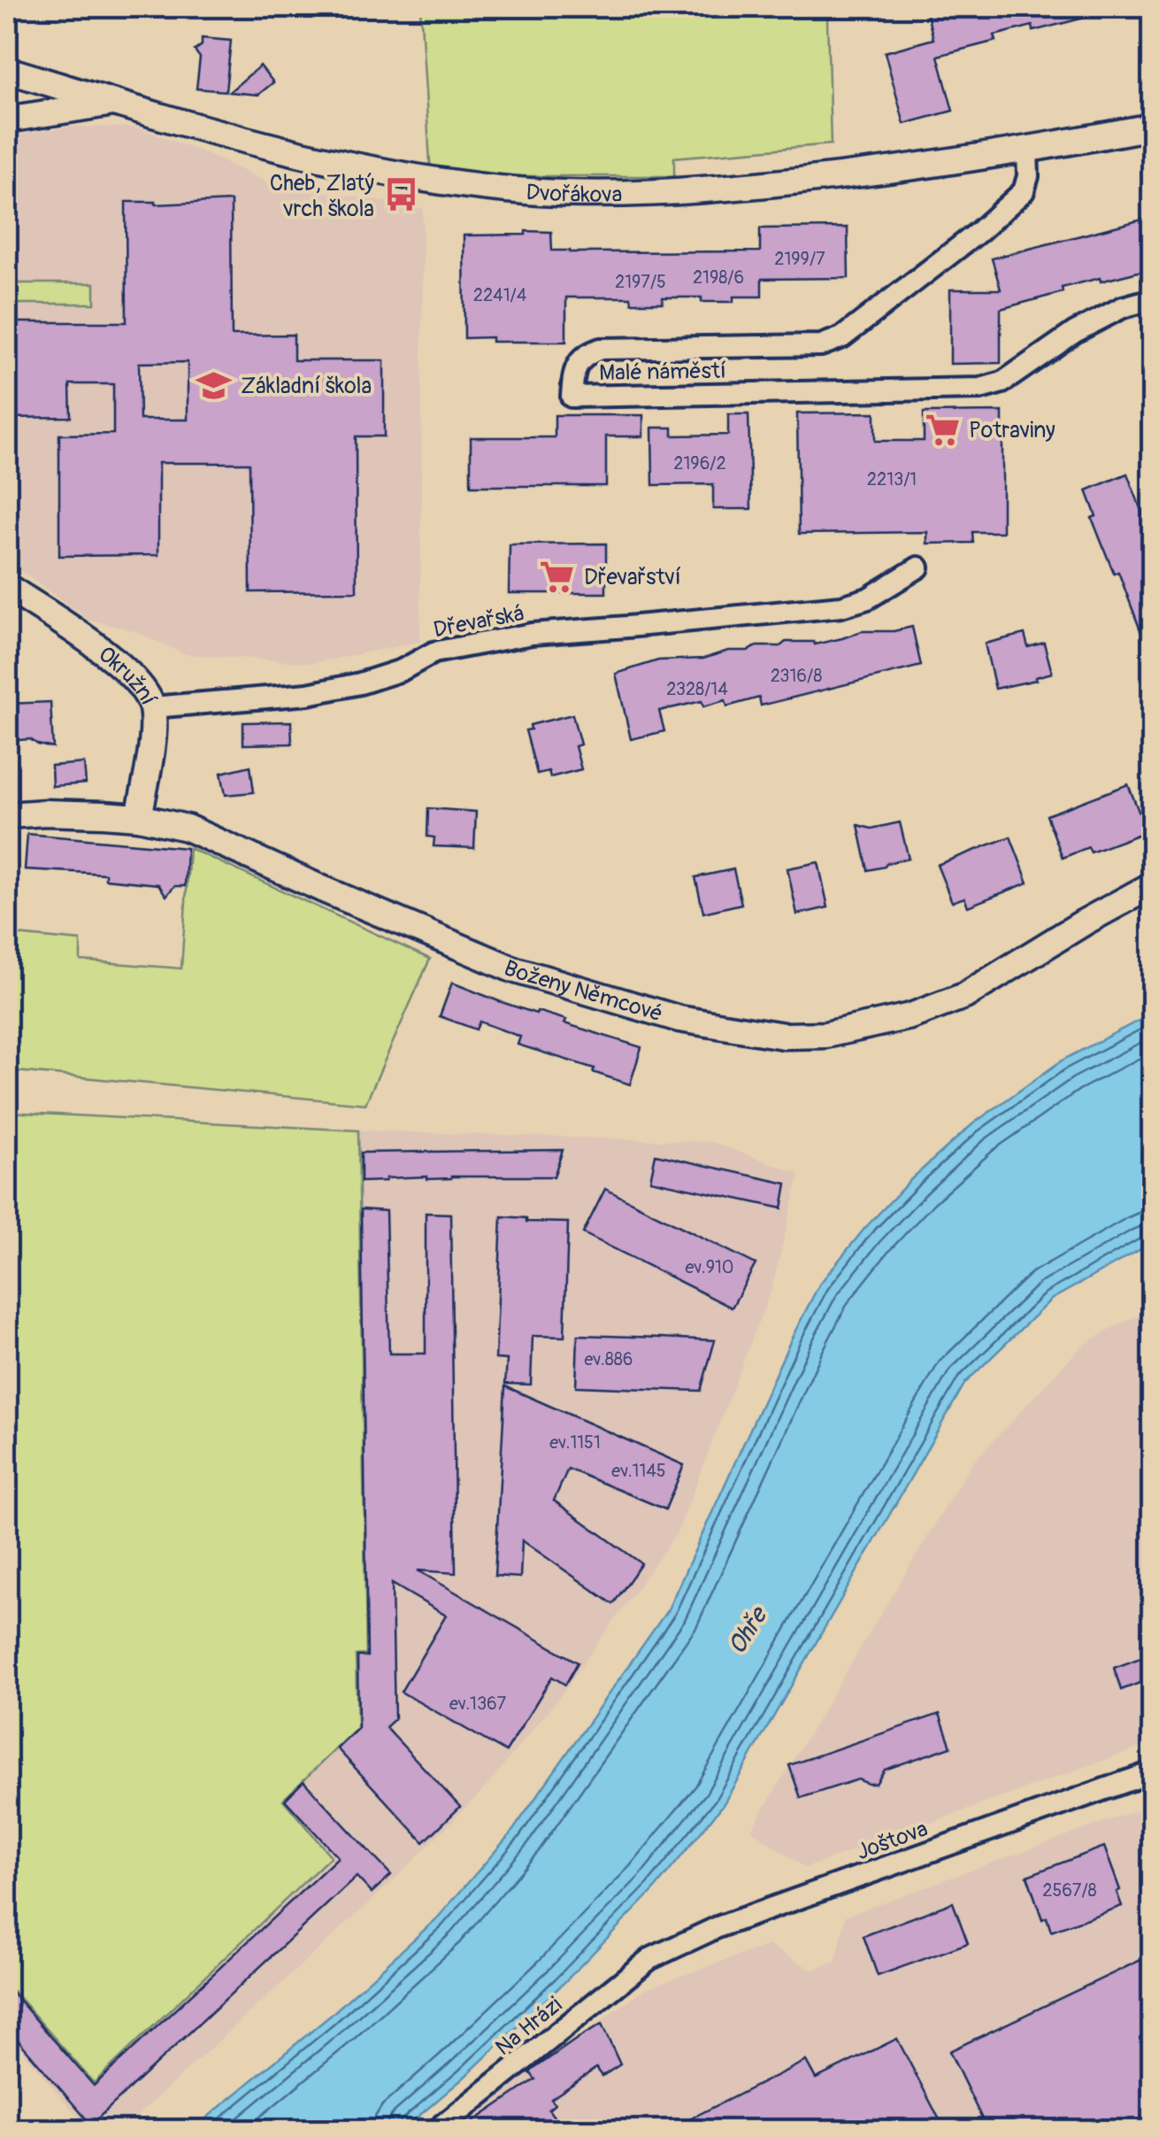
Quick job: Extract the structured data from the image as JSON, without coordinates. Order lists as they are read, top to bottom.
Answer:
{
  "streets": {
    "street": [
      "Dvořákova",
      "Malé náměstí",
      "Dřevařská",
      "Okružní",
      "Boženy Němcové",
      "Joštova",
      "Na Hrázi"
    ]
  },
  "crossings": [
    ["Dvořákova", "Malé náměstí"],
    ["Dřevařská", "Okružní"],
    ["Okružní", "Boženy Němcové"],
    ["Joštova", "Na Hrázi"]
  ],
  "water": ["Ohře"],
  "places": {
    "bus stop": ["Cheb, Zlatý vrch škola"],
    "school or university": ["Základní škola"],
    "supermarket": ["Potraviny", "Dřevařství"]
  },
  "house_numbers": [
    "2199/7",
    "2198/6",
    "2197/5",
    "2241/4",
    "2196/2",
    "2213/1",
    "2316/8",
    "2328/14",
    "ev.910",
    "ev.886",
    "ev.1151",
    "ev.1145",
    "ev.1367",
    "2567/8"
  ]
}
